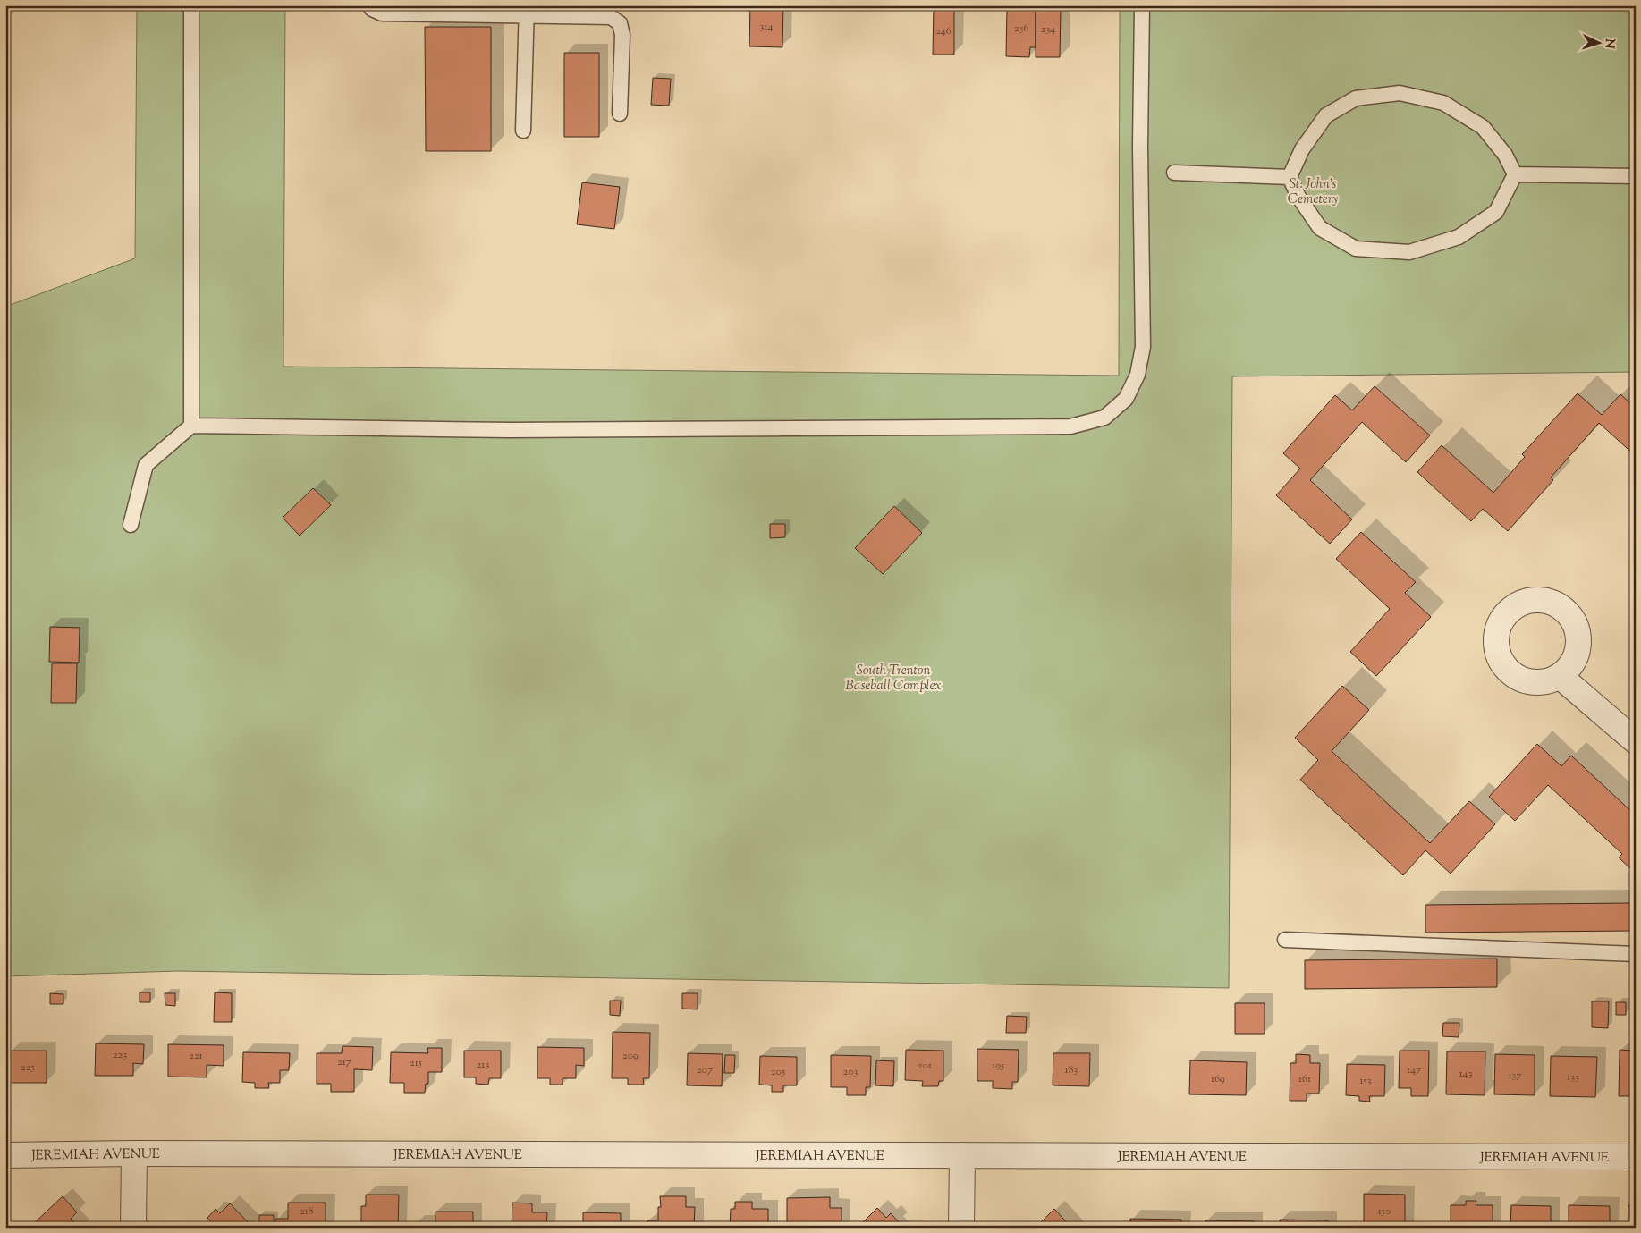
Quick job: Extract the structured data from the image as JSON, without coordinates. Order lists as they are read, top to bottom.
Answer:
{
  "streets": {
    "street": ["JEREMIAH AVENUE"]
  },
  "parks": ["St. John's Cemetery", "South Trenton Baseball Complex"],
  "house_numbers": [
    "314",
    "236",
    "234",
    "246",
    "223",
    "221",
    "209",
    "217",
    "215",
    "213",
    "201",
    "195",
    "225",
    "207",
    "183",
    "147",
    "205",
    "203",
    "143",
    "137",
    "133",
    "169",
    "161",
    "153",
    "218",
    "150"
  ],
  "north": "right"
}
